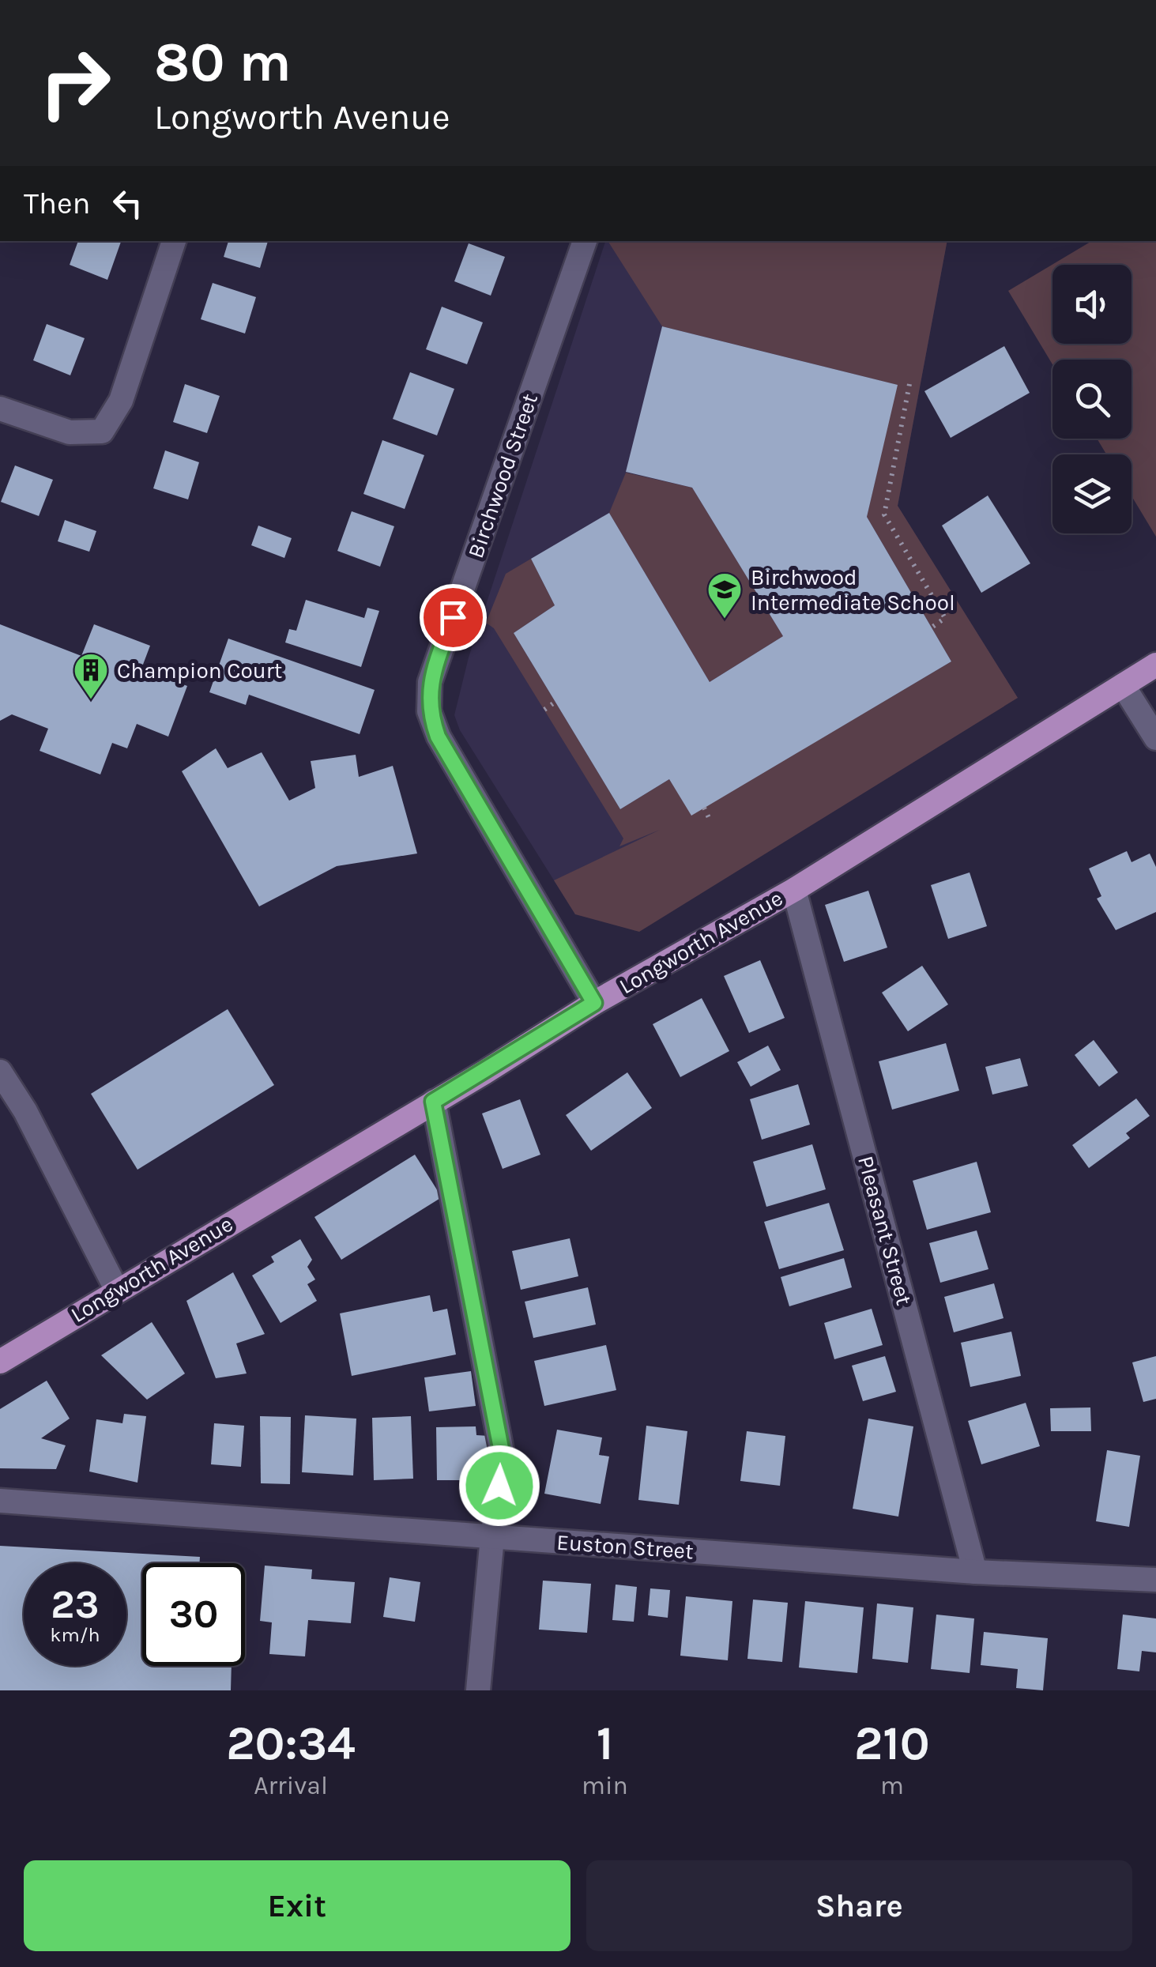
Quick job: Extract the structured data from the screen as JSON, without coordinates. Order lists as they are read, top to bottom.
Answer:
{
  "streets": {
    "main road": ["Longworth Avenue"],
    "street": ["Birchwood Street", "Pleasant Street", "Euston Street"]
  },
  "crossings": [
    ["Birchwood Street", "Longworth Avenue"],
    ["Longworth Avenue", "Pleasant Street"],
    ["Pleasant Street", "Euston Street"]
  ],
  "places": {
    "school or university": ["Birchwood Intermediate School"],
    "building": ["Champion Court"]
  },
  "page": {
    "turn": ["80 m", "Longworth Avenue"],
    "then": "Then",
    "speed": "23 km/h",
    "limit": "30",
    "eta": [
      "20:34",
      "Arrival",
      "1",
      "min",
      "210",
      "m"
    ],
    "buttons": ["Exit", "Share"]
  }
}
